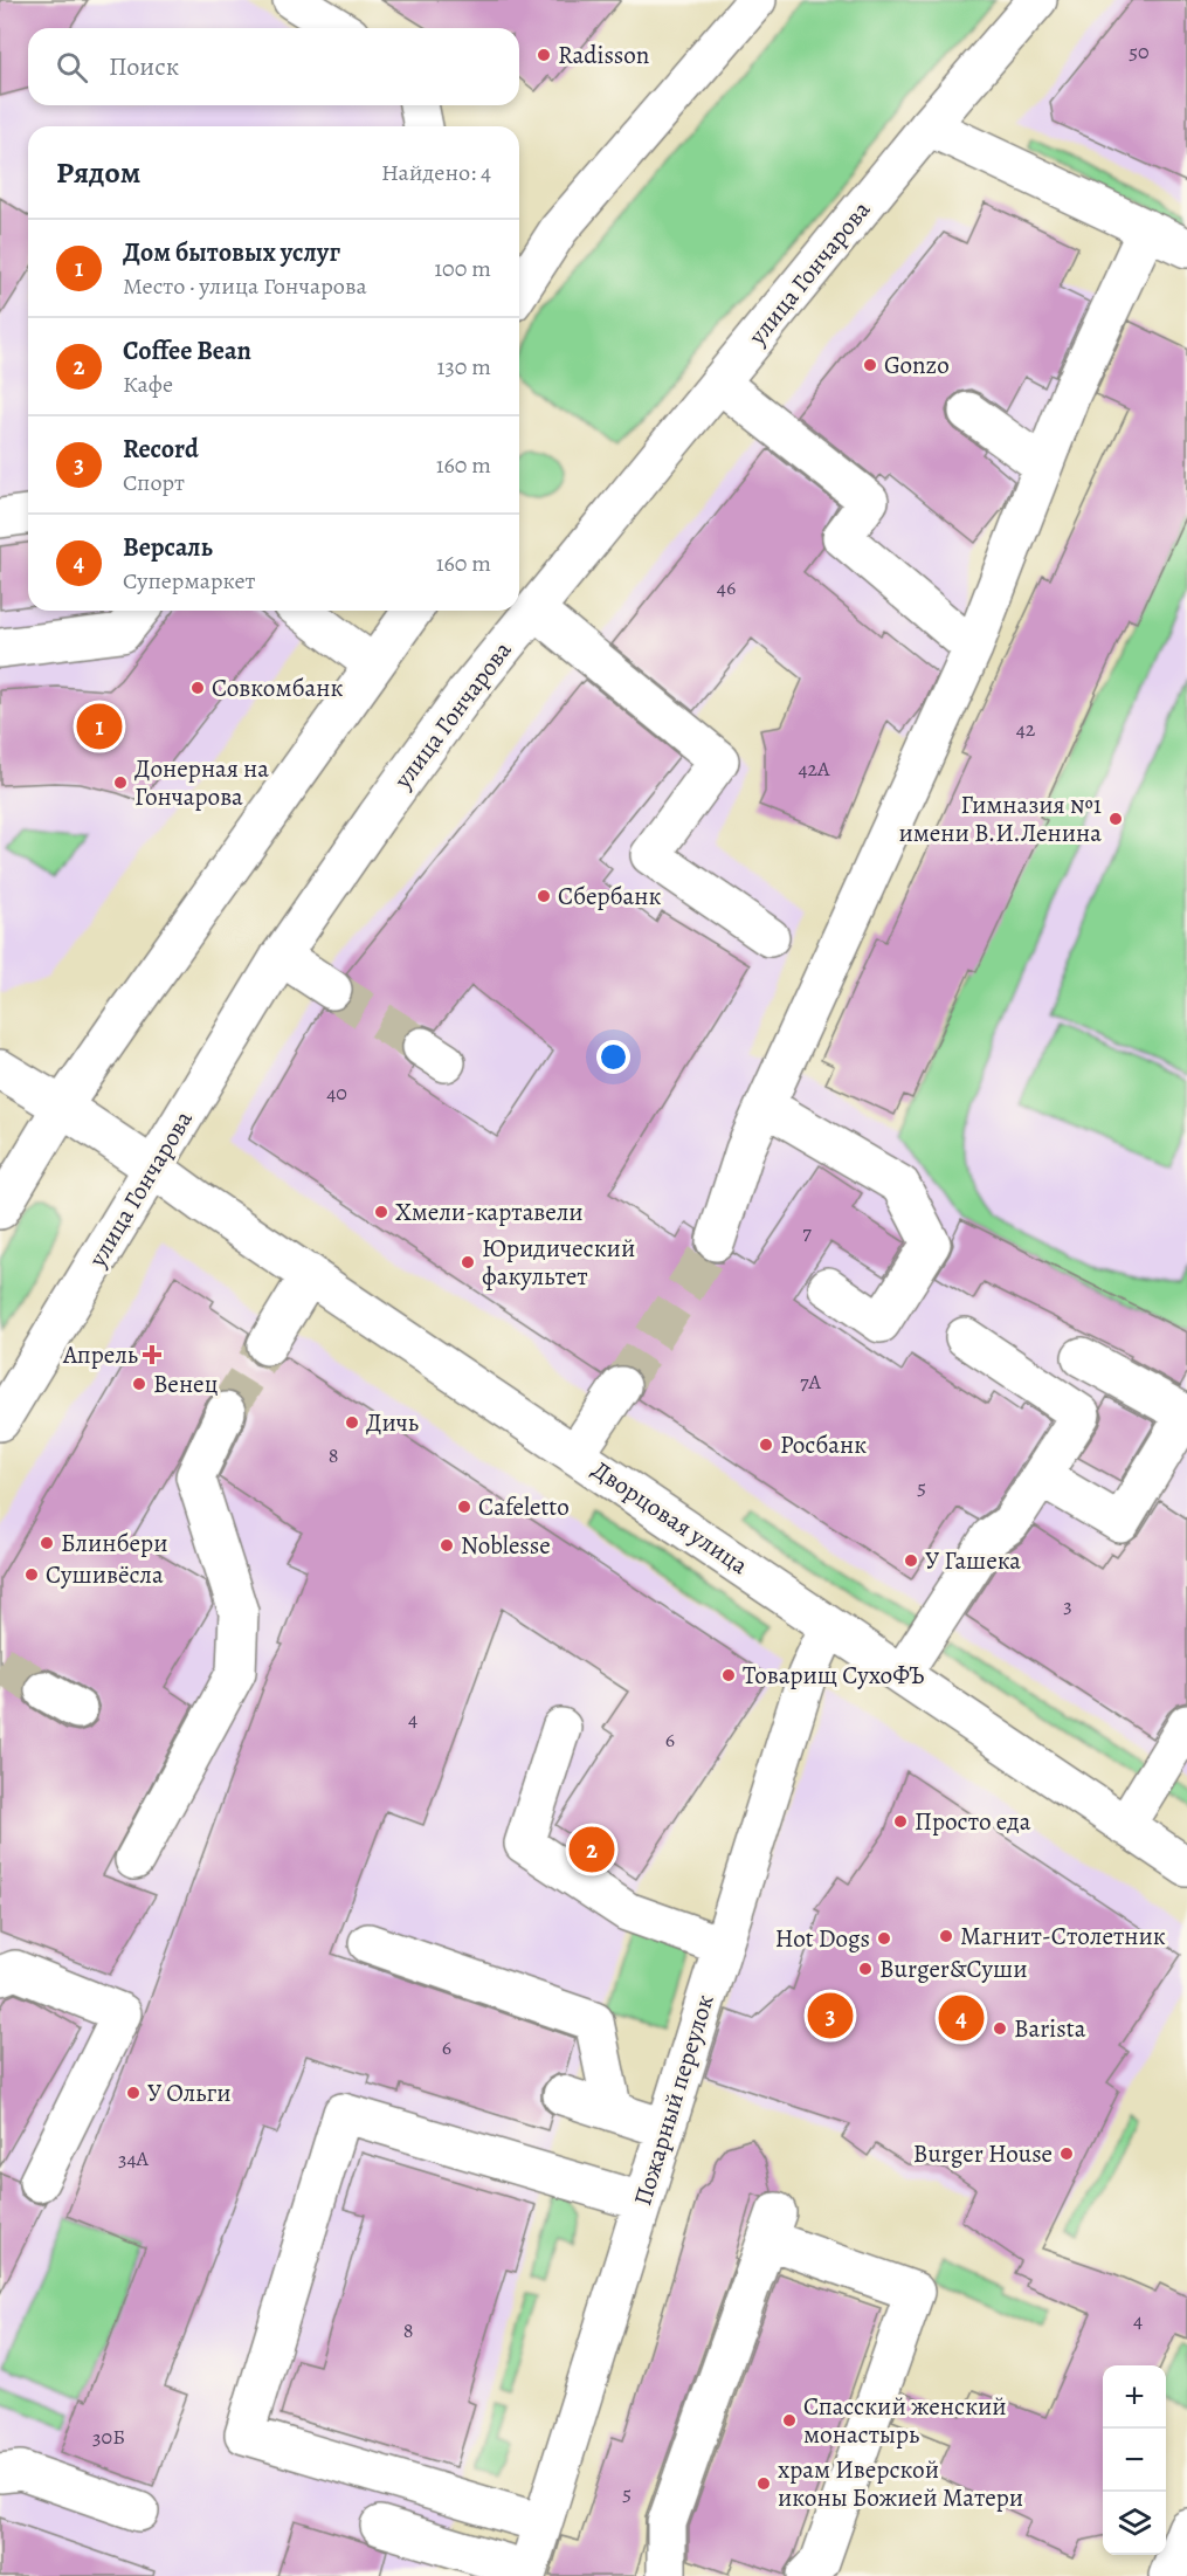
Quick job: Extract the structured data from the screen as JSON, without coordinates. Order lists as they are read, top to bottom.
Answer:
{
  "streets": {
    "main road": ["улица Гончарова", "Дворцовая улица", "Пожарный переулок"]
  },
  "crossings": [
    ["улица Гончарова", "Дворцовая улица"],
    ["Дворцовая улица", "Пожарный переулок"]
  ],
  "places": {
    "other": [
      "Radisson",
      "Gonzo",
      "Совкомбанк",
      "Донерная на Гончарова",
      "Гимназия №1 имени В.И.Ленина",
      "Сбербанк",
      "Хмели-картавели",
      "Юридический факультет",
      "Венец",
      "Дичь",
      "Росбанк",
      "Cafeletto",
      "Блинбери",
      "Noblesse",
      "У Гашека",
      "Сушивёсла",
      "Товарищ СухоФЪ",
      "Просто еда",
      "Магнит-Столетник",
      "Hot Dogs",
      "Burger&Суши",
      "Barista",
      "У Ольги",
      "Burger House",
      "Спасский женский монастырь",
      "храм Иверской иконы Божией Матери"
    ],
    "health": ["Апрель"]
  },
  "house_numbers": [
    "50",
    "46",
    "42",
    "42А",
    "40",
    "7",
    "7А",
    "8",
    "5",
    "3",
    "4",
    "6",
    "6",
    "34А",
    "4",
    "8",
    "30Б",
    "5"
  ],
  "page": {
    "search": "Поиск",
    "heading": ["Рядом", "Найдено: 4"],
    "list": [
      {
        "mark": "1",
        "name": "Дом бытовых услуг",
        "note": "Место · улица Гончарова",
        "value": "100 m"
      },
      {
        "mark": "2",
        "name": "Coffee Bean",
        "note": "Кафе",
        "value": "130 m"
      },
      {
        "mark": "3",
        "name": "Record",
        "note": "Спорт",
        "value": "160 m"
      },
      {
        "mark": "4",
        "name": "Версаль",
        "note": "Супермаркет",
        "value": "160 m"
      }
    ],
    "pins": [
      "1",
      "2",
      "3",
      "4"
    ],
    "map_buttons": ["+", "−"]
  }
}
